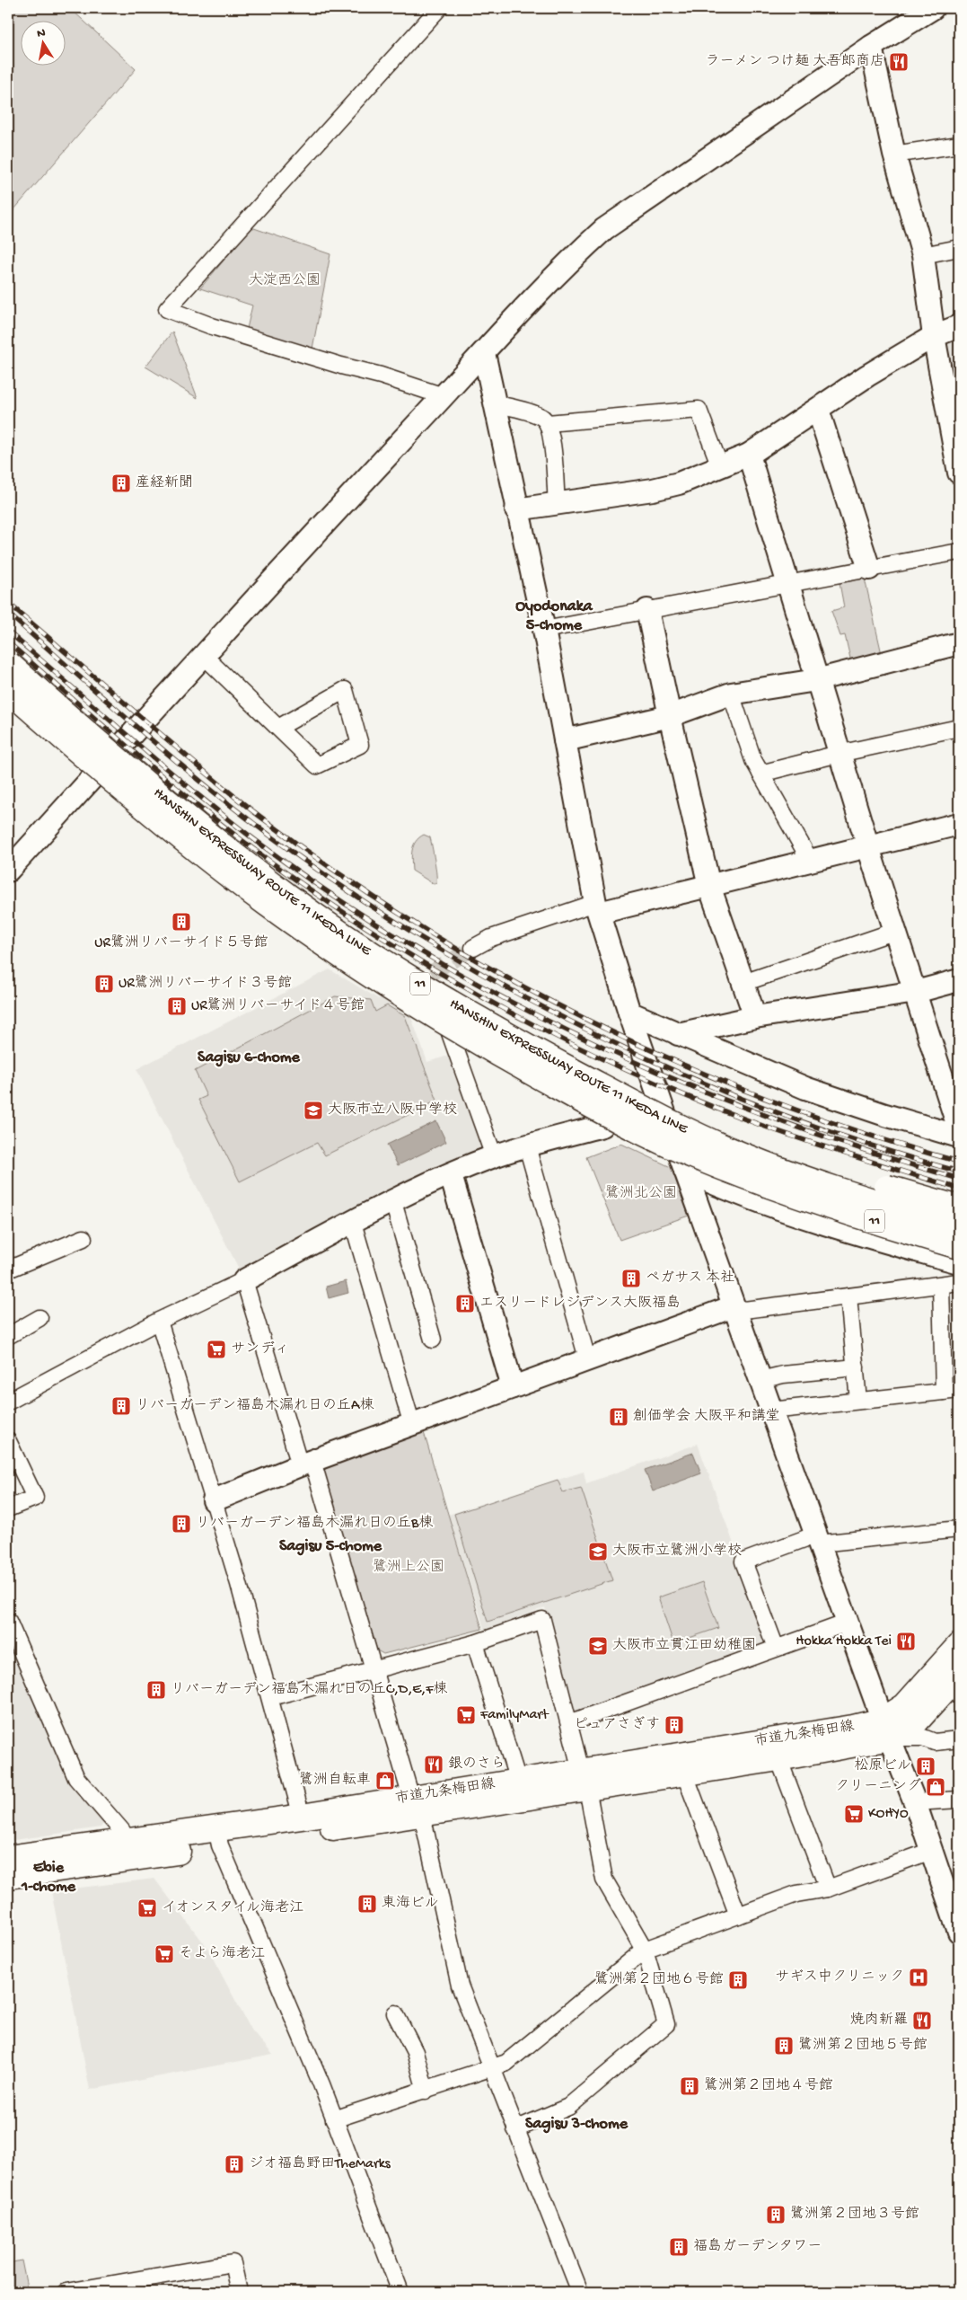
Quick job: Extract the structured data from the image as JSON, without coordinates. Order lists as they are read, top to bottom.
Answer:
{
  "streets": {
    "main road": ["HANSHIN EXPRESSWAY ROUTE 11 IKEDA LINE", "11", "市道九条梅田線"]
  },
  "crossings": [
    ["HANSHIN EXPRESSWAY ROUTE 11 IKEDA LINE", "11"]
  ],
  "districts": [
    "Oyodonaka 5-chome",
    "Sagisu 6-chome",
    "Sagisu 5-chome",
    "Ebie 1-chome",
    "Sagisu 3-chome"
  ],
  "parks": ["大淀西公園", "鷺洲北公園", "鷺洲上公園"],
  "places": {
    "restaurant": [
      "ラーメン つけ麺 大吾郎商店",
      "Hokka Hokka Tei",
      "銀のさら",
      "焼肉新羅"
    ],
    "building": [
      "産経新聞",
      "UR鷺洲リバーサイド５号館",
      "UR鷺洲リバーサイド３号館",
      "UR鷺洲リバーサイド４号館",
      "ペガサス 本社",
      "エスリードレジデンス大阪福島",
      "リバーガーデン福島木漏れ日の丘A棟",
      "創価学会 大阪平和講堂",
      "リバーガーデン福島木漏れ日の丘B棟",
      "リバーガーデン福島木漏れ日の丘C,D,E,F棟",
      "ピュアさぎす",
      "松原ビル",
      "東海ビル",
      "鷺洲第２団地６号館",
      "鷺洲第２団地５号館",
      "鷺洲第２団地４号館",
      "ジオ福島野田TheMarks",
      "鷺洲第２団地３号館",
      "福島ガーデンタワー"
    ],
    "school or university": ["大阪市立八阪中学校", "大阪市立鷺洲小学校", "大阪市立貫江田幼稚園"],
    "supermarket": [
      "サンディ",
      "FamilyMart",
      "KOHYO",
      "イオンスタイル海老江",
      "そよら海老江"
    ],
    "shop": ["鷺洲自転車", "クリーニング"],
    "hospital": ["サギス中クリニック"]
  },
  "north": "top"
}
